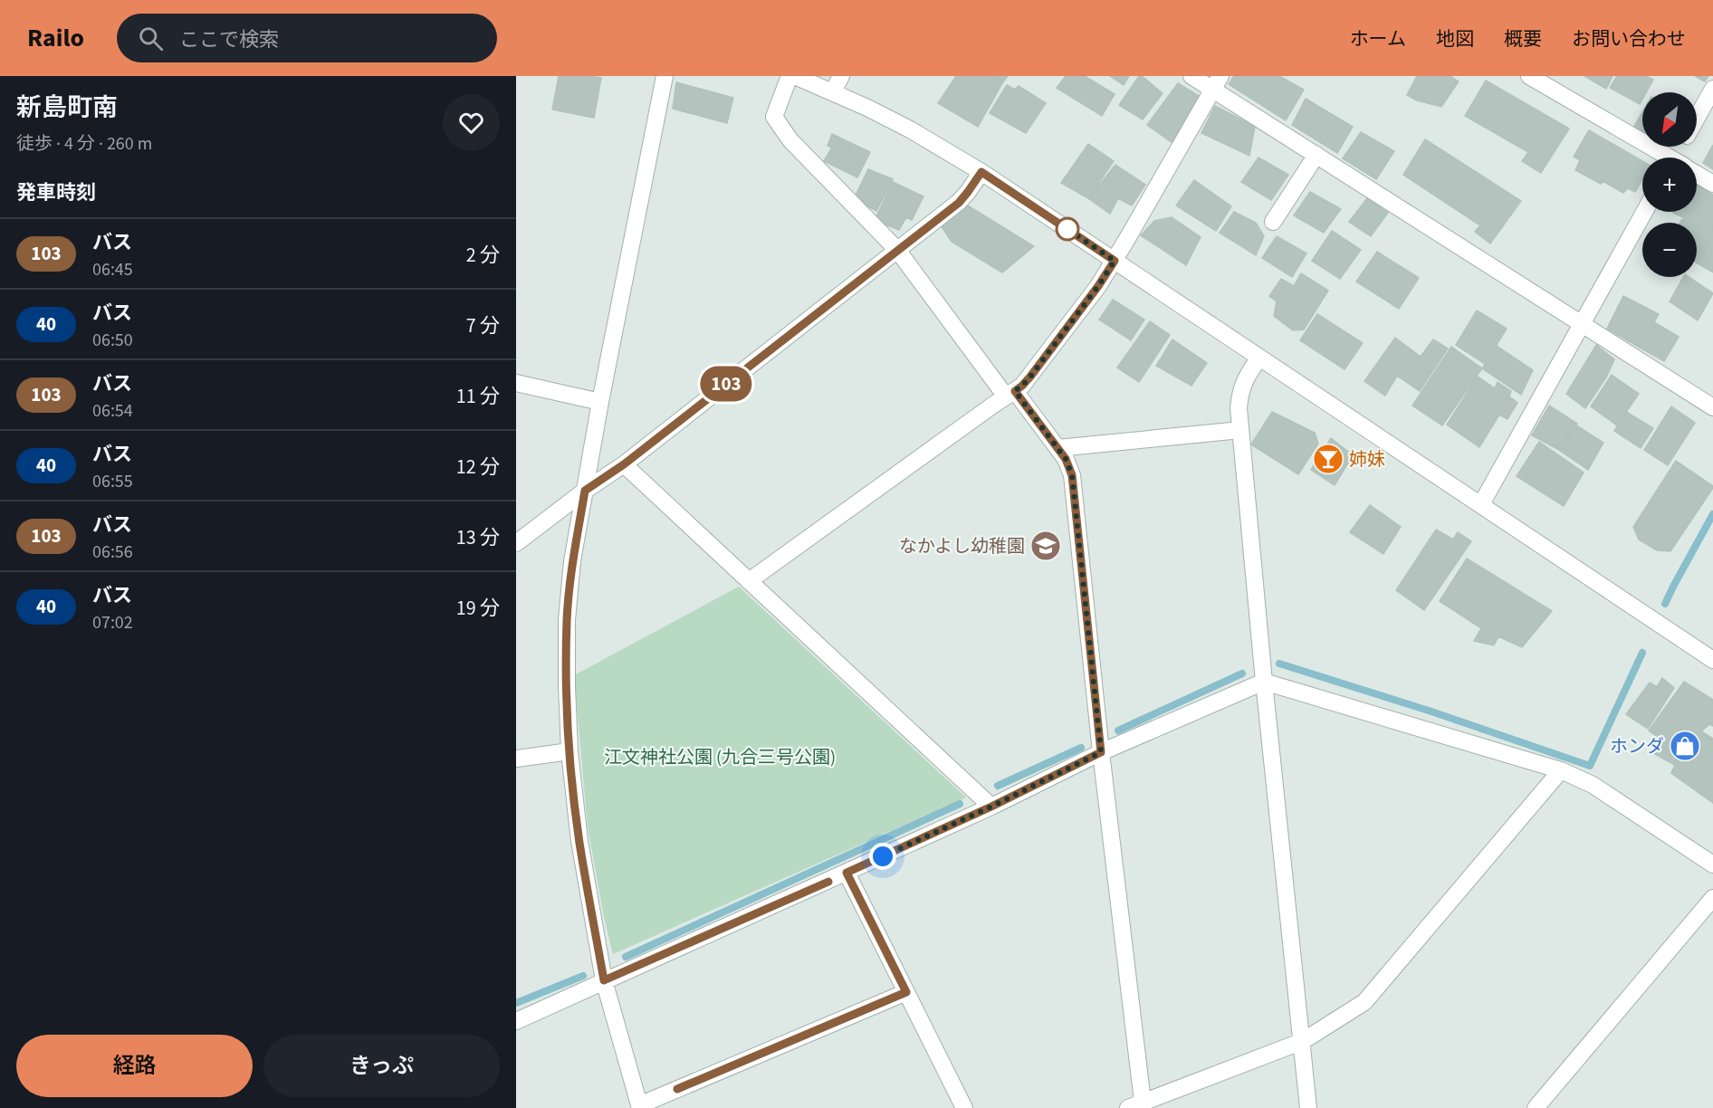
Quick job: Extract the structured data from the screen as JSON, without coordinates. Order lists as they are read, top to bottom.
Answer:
{
  "parks": ["江文神社公園 (九合三号公園)"],
  "places": {
    "bar": ["姉妹"],
    "school or university": ["なかよし幼稚園"],
    "shop": ["ホンダ"]
  },
  "lines": ["bus line 103"],
  "north": "bottom left",
  "page": {
    "header": "Railo",
    "search": "ここで検索",
    "nav": [
      "ホーム",
      "地図",
      "概要",
      "お問い合わせ"
    ],
    "heading": [
      ["新島町南", "徒歩 · 4 分 · 260 m"],
      "発車時刻"
    ],
    "on_map": "103",
    "map_buttons": ["+", "−"],
    "list": [
      {
        "mark": "103",
        "name": "バス",
        "note": "06:45",
        "value": "2 分"
      },
      {
        "mark": "40",
        "name": "バス",
        "note": "06:50",
        "value": "7 分"
      },
      {
        "mark": "103",
        "name": "バス",
        "note": "06:54",
        "value": "11 分"
      },
      {
        "mark": "40",
        "name": "バス",
        "note": "06:55",
        "value": "12 分"
      },
      {
        "mark": "103",
        "name": "バス",
        "note": "06:56",
        "value": "13 分"
      },
      {
        "mark": "40",
        "name": "バス",
        "note": "07:02",
        "value": "19 分"
      }
    ],
    "buttons": ["経路", "きっぷ"]
  }
}
